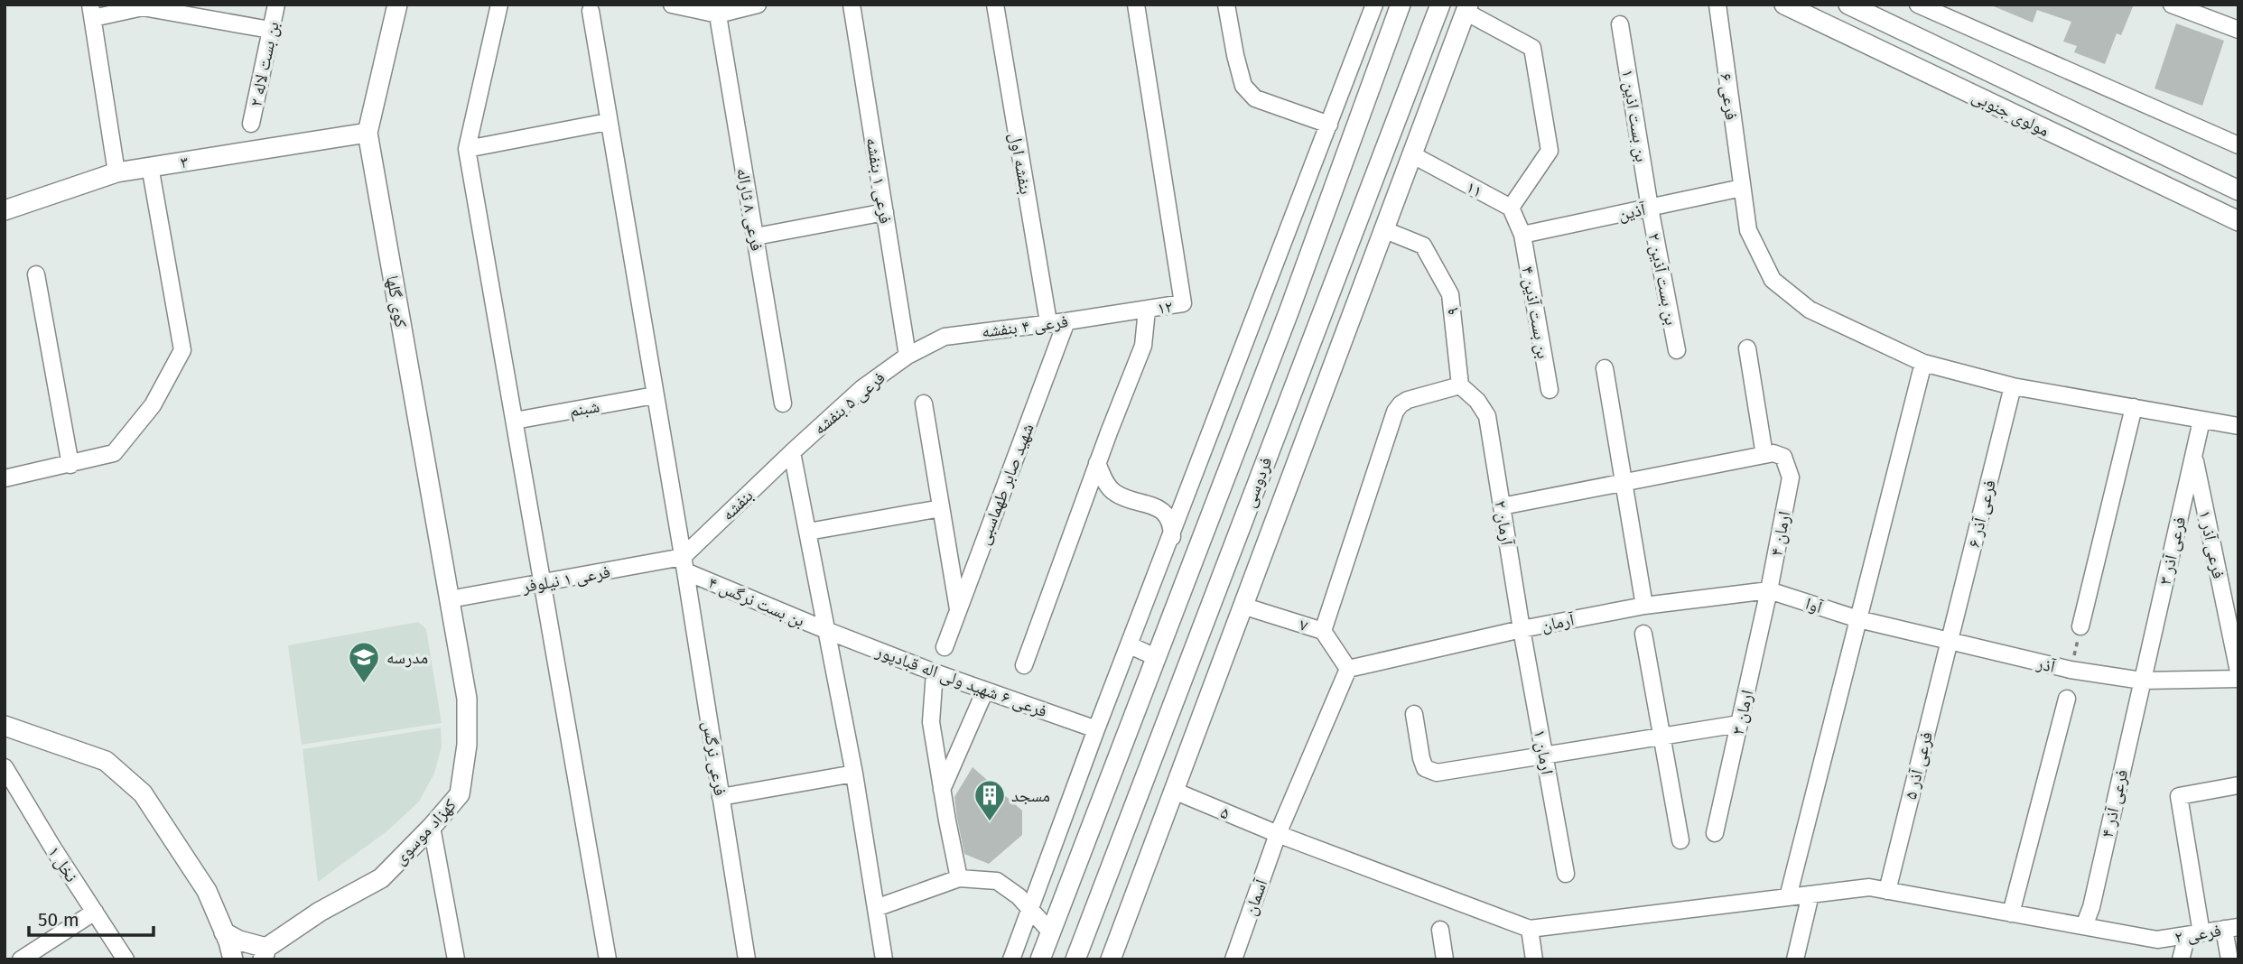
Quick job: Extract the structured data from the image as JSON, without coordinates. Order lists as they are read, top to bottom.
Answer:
{
  "streets": {
    "street": [
      "بن بست لاله ۲",
      "فرعی ۶",
      "مولوی جنوبی",
      "بن بست اذین ۱",
      "۳",
      "بنفشه اول",
      "فرعی ۱ بنفشه",
      "۱۱",
      "فرعی ۸ ثاراله",
      "آذین",
      "بن بست آذین ۲",
      "کوی گلها",
      "۱۲",
      "۹",
      "بن بست آذین ۴",
      "فرعی ۴ بنفشه",
      "فرعی ۵ بنفشه",
      "شبنم",
      "فردوسی",
      "شهید صابر طهماسبی",
      "بنفشه",
      "فرعی آذر ۶",
      "آرمان ۲",
      "ارمان ۴",
      "فرعی آذر ۱",
      "فرعی آذر ۳",
      "فرعی ۱ نیلوفر",
      "بن بست نرگس ۴",
      "آوا",
      "آرمان",
      "۷",
      "آذر",
      "فرعی ۶ شهید ولی اله قبادپور",
      "ارمان ۳",
      "ارمان ۱",
      "فرعی نرگس",
      "فرعی آذر ۵",
      "فرعی آذر ۴",
      "۵",
      "کهزاد موسوی",
      "نخل ۱",
      "آسمان",
      "فرعی ۲"
    ]
  },
  "crossings": [
    ["فرعی ۶", "آذین"],
    ["فرعی ۶", "فرعی آذر ۶"],
    ["فرعی ۶", "فرعی آذر ۳"],
    ["بن بست اذین ۱", "آذین"],
    ["بن بست اذین ۱", "بن بست آذین ۲"],
    ["۳", "کوی گلها"],
    ["بنفشه اول", "فرعی ۴ بنفشه"],
    ["فرعی ۱ بنفشه", "فرعی ۴ بنفشه"],
    ["فرعی ۱ بنفشه", "فرعی ۵ بنفشه"],
    ["آذین", "بن بست آذین ۲"],
    ["آذین", "بن بست آذین ۴"],
    ["کوی گلها", "فرعی ۱ نیلوفر"],
    ["کوی گلها", "کهزاد موسوی"],
    ["۱۲", "فرعی ۴ بنفشه"],
    ["۹", "آرمان ۲"],
    ["فرعی ۴ بنفشه", "فرعی ۵ بنفشه"],
    ["فرعی ۴ بنفشه", "شهید صابر طهماسبی"],
    ["فرعی ۵ بنفشه", "بنفشه"],
    ["شبنم", "فرعی نرگس"],
    ["بنفشه", "فرعی ۱ نیلوفر"],
    ["بنفشه", "بن بست نرگس ۴"],
    ["بنفشه", "فرعی نرگس"],
    ["فرعی آذر ۶", "آذر"],
    ["فرعی آذر ۶", "فرعی آذر ۵"],
    ["آرمان ۲", "آرمان"],
    ["آرمان ۲", "ارمان ۱"],
    ["ارمان ۴", "آوا"],
    ["ارمان ۴", "آرمان"],
    ["ارمان ۴", "ارمان ۳"],
    ["فرعی آذر ۱", "فرعی آذر ۳"],
    ["فرعی آذر ۳", "آذر"],
    ["فرعی آذر ۳", "فرعی آذر ۴"],
    ["فرعی ۱ نیلوفر", "بن بست نرگس ۴"],
    ["فرعی ۱ نیلوفر", "فرعی نرگس"],
    ["فرعی ۱ نیلوفر", "کهزاد موسوی"],
    ["بن بست نرگس ۴", "فرعی ۶ شهید ولی اله قبادپور"],
    ["بن بست نرگس ۴", "فرعی نرگس"],
    ["آوا", "آرمان"],
    ["آوا", "آذر"],
    ["آوا", "ارمان ۳"],
    ["آرمان", "۷"],
    ["آرمان", "ارمان ۳"],
    ["آرمان", "ارمان ۱"],
    ["آرمان", "آسمان"],
    ["۷", "آسمان"],
    ["آذر", "فرعی آذر ۵"],
    ["آذر", "فرعی آذر ۴"],
    ["فرعی آذر ۵", "فرعی ۲"],
    ["فرعی آذر ۴", "فرعی ۲"],
    ["۵", "آسمان"],
    ["۵", "فرعی ۲"]
  ],
  "places": {
    "school or university": ["مدرسه"],
    "building": ["مسجد"]
  },
  "scale_bar": "50 m"
}
